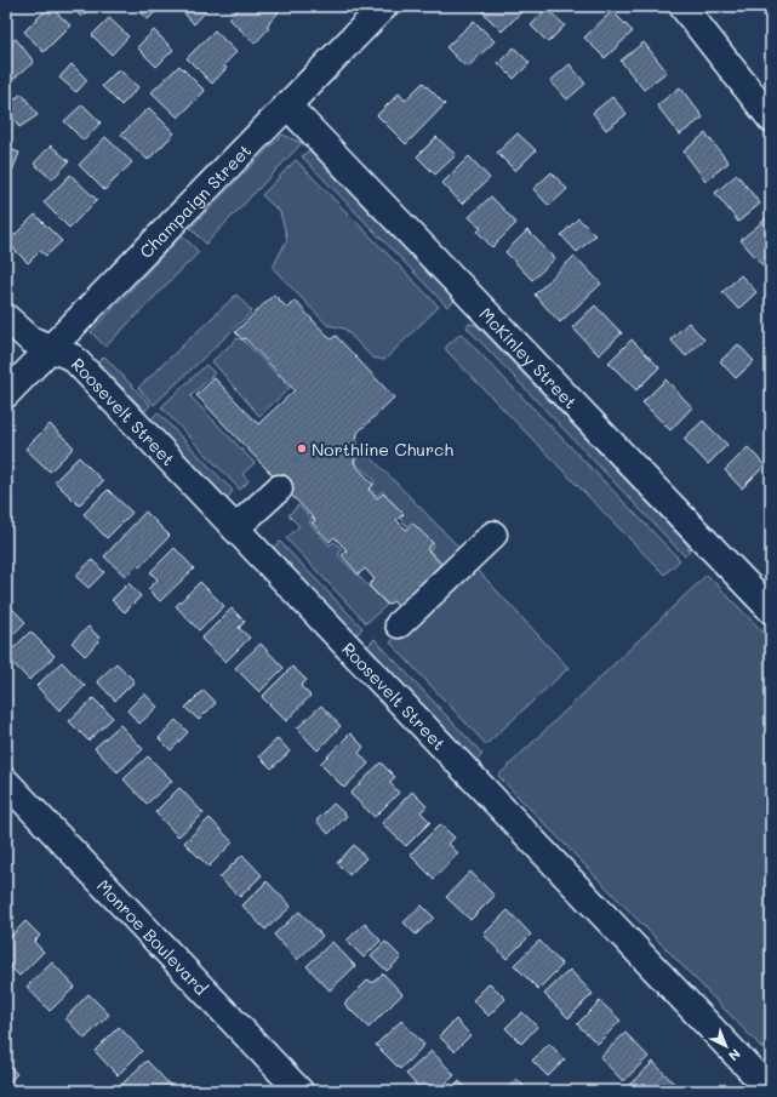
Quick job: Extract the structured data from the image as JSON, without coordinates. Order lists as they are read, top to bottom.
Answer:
{
  "streets": {
    "street": [
      "Champaign Street",
      "McKinley Street",
      "Roosevelt Street",
      "Monroe Boulevard"
    ]
  },
  "crossings": [
    ["Champaign Street", "McKinley Street"],
    ["Champaign Street", "Roosevelt Street"]
  ],
  "places": ["Northline Church"],
  "north": "bottom right"
}
